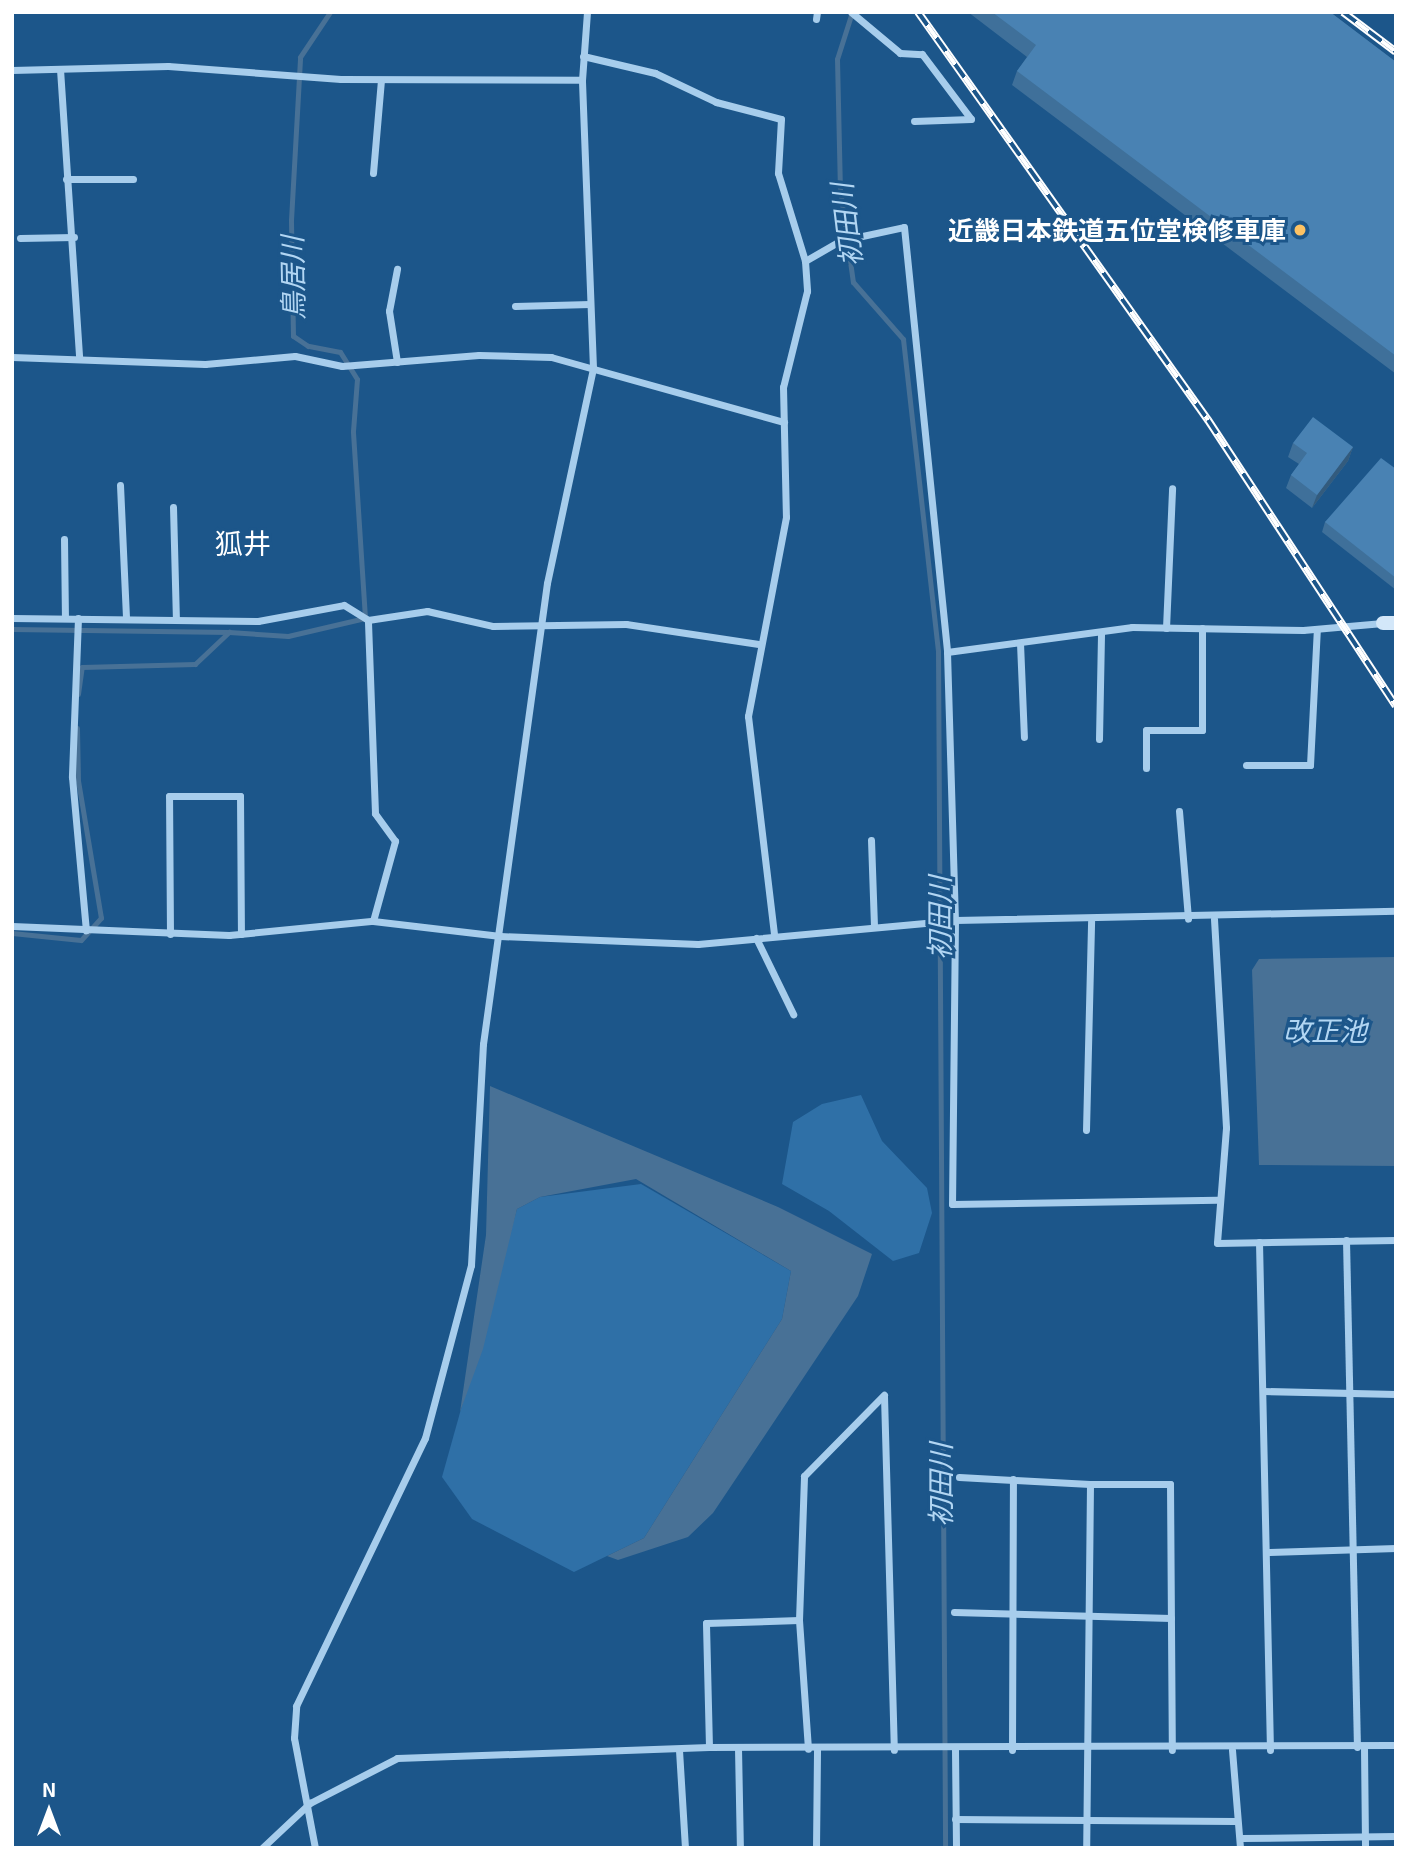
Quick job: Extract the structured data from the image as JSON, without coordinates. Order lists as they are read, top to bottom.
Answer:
{
  "districts": ["狐井"],
  "water": ["初田川", "鳥居川", "改正池"],
  "places": ["近畿日本鉄道五位堂検修車庫"],
  "north": "top"
}
